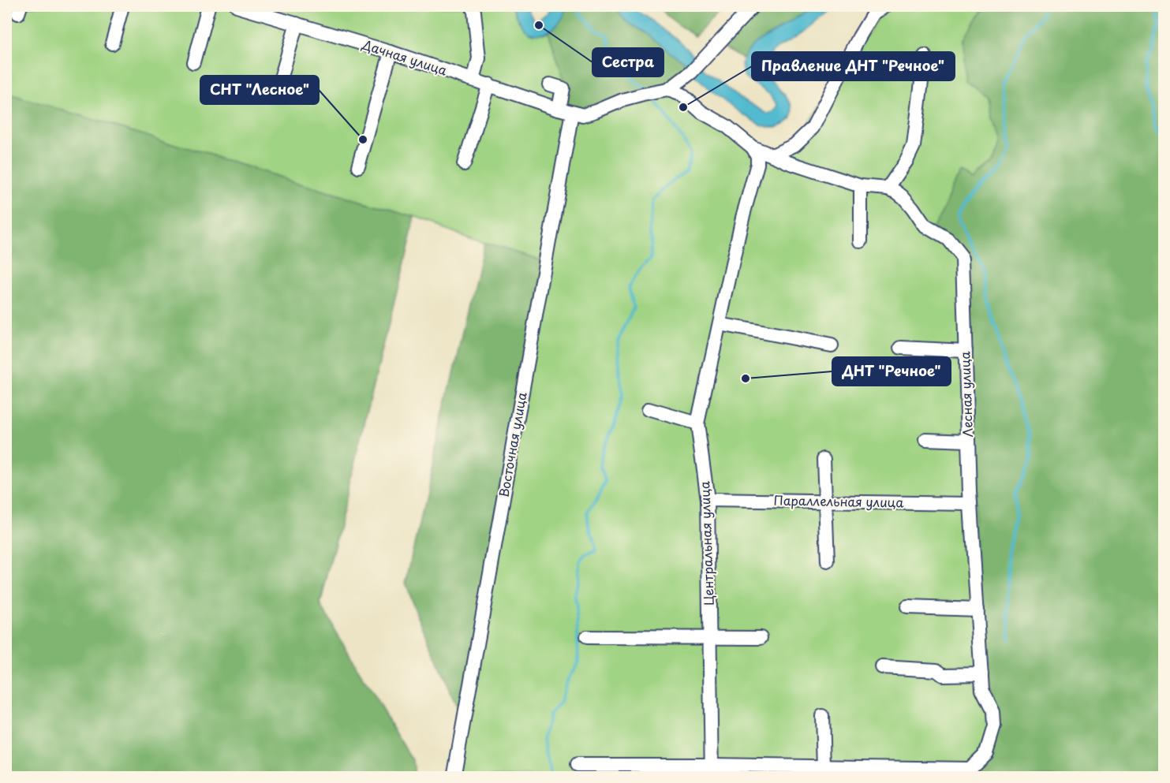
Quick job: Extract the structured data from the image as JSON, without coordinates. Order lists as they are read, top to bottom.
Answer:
{
  "streets": {
    "street": [
      "Дачная улица",
      "Лесная улица",
      "Восточная улица",
      "Параллельная улица",
      "Центральная улица"
    ]
  },
  "crossings": [
    ["Дачная улица", "Восточная улица"],
    ["Лесная улица", "Параллельная улица"],
    ["Параллельная улица", "Центральная улица"]
  ],
  "places": [
    "Сестра",
    "Правление ДНТ \"Речное\"",
    "СНТ \"Лесное\"",
    "ДНТ \"Речное\""
  ]
}
